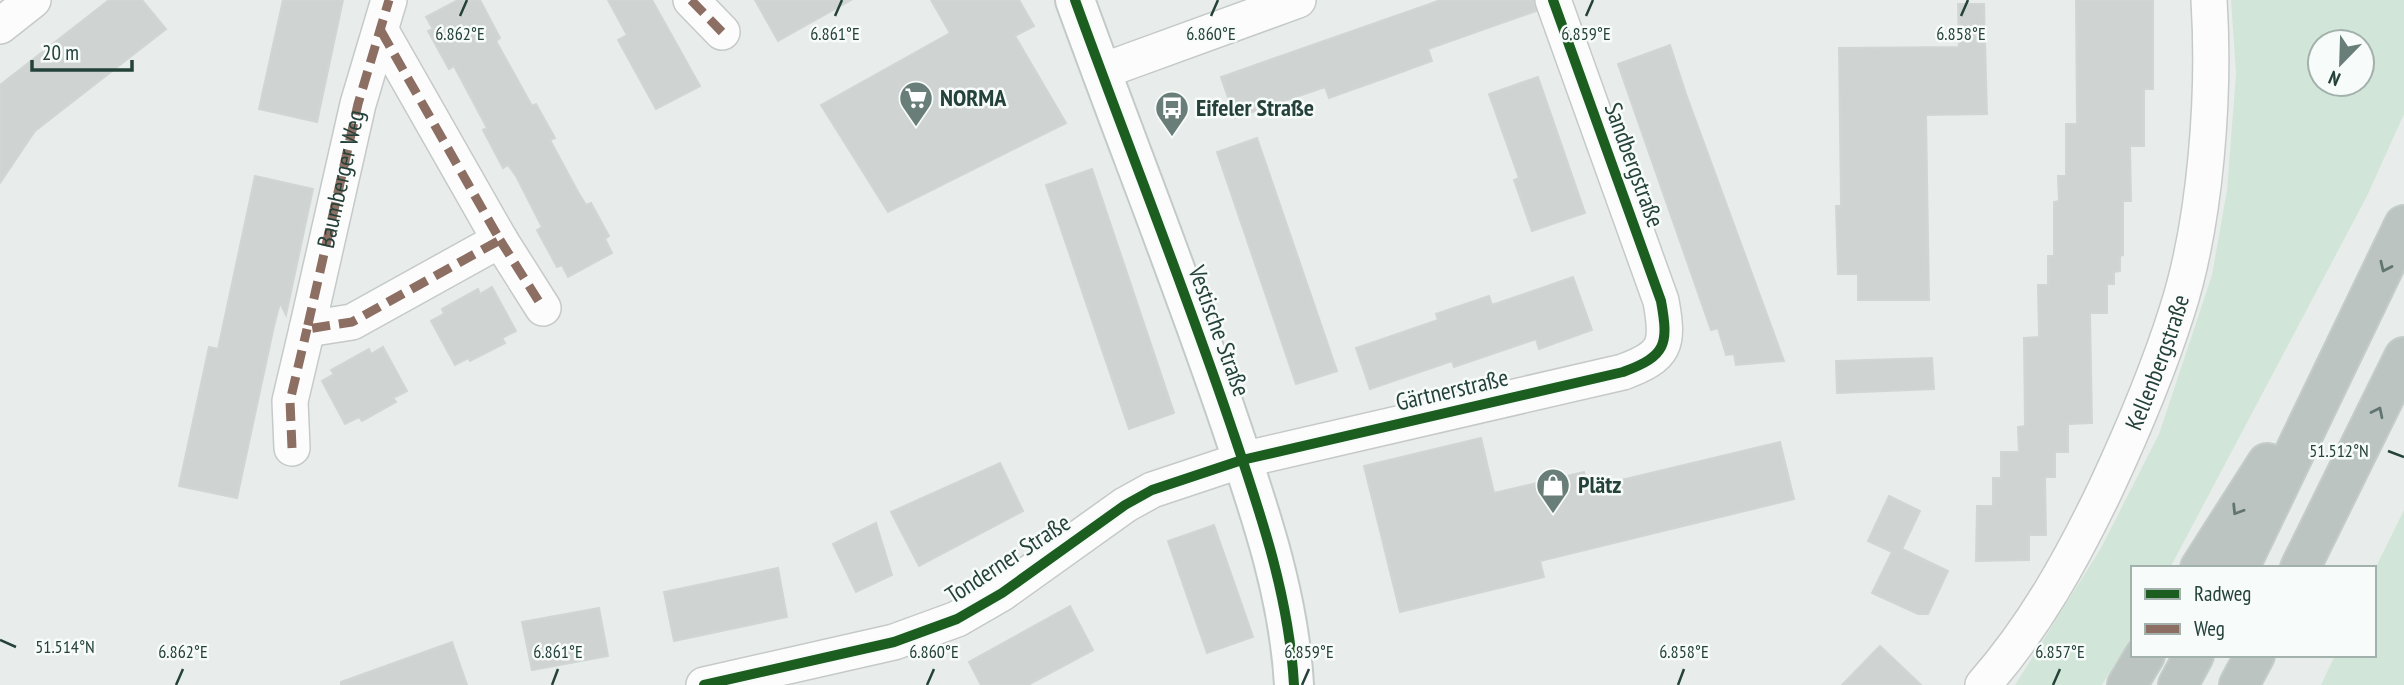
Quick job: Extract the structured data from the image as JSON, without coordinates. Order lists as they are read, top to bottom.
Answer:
{
  "streets": {
    "street": [
      "Sandbergstraße",
      "Baumberger Weg",
      "Vestische Straße",
      "Kellenbergstraße",
      "Gärtnerstraße",
      "Tonderner Straße"
    ]
  },
  "crossings": [
    ["Sandbergstraße", "Gärtnerstraße"],
    ["Vestische Straße", "Gärtnerstraße"],
    ["Vestische Straße", "Tonderner Straße"],
    ["Gärtnerstraße", "Tonderner Straße"]
  ],
  "places": {
    "supermarket": ["NORMA"],
    "bus stop": ["Eifeler Straße"],
    "shop": ["Plätz"]
  },
  "legend": ["Radweg", "Weg"],
  "scale_bar": "20 m",
  "north": "bottom left",
  "coordinates": [
    "6.862°E",
    "6.861°E",
    "6.860°E",
    "6.859°E",
    "6.858°E",
    "51.512°N",
    "51.514°N",
    "6.857°E"
  ]
}
